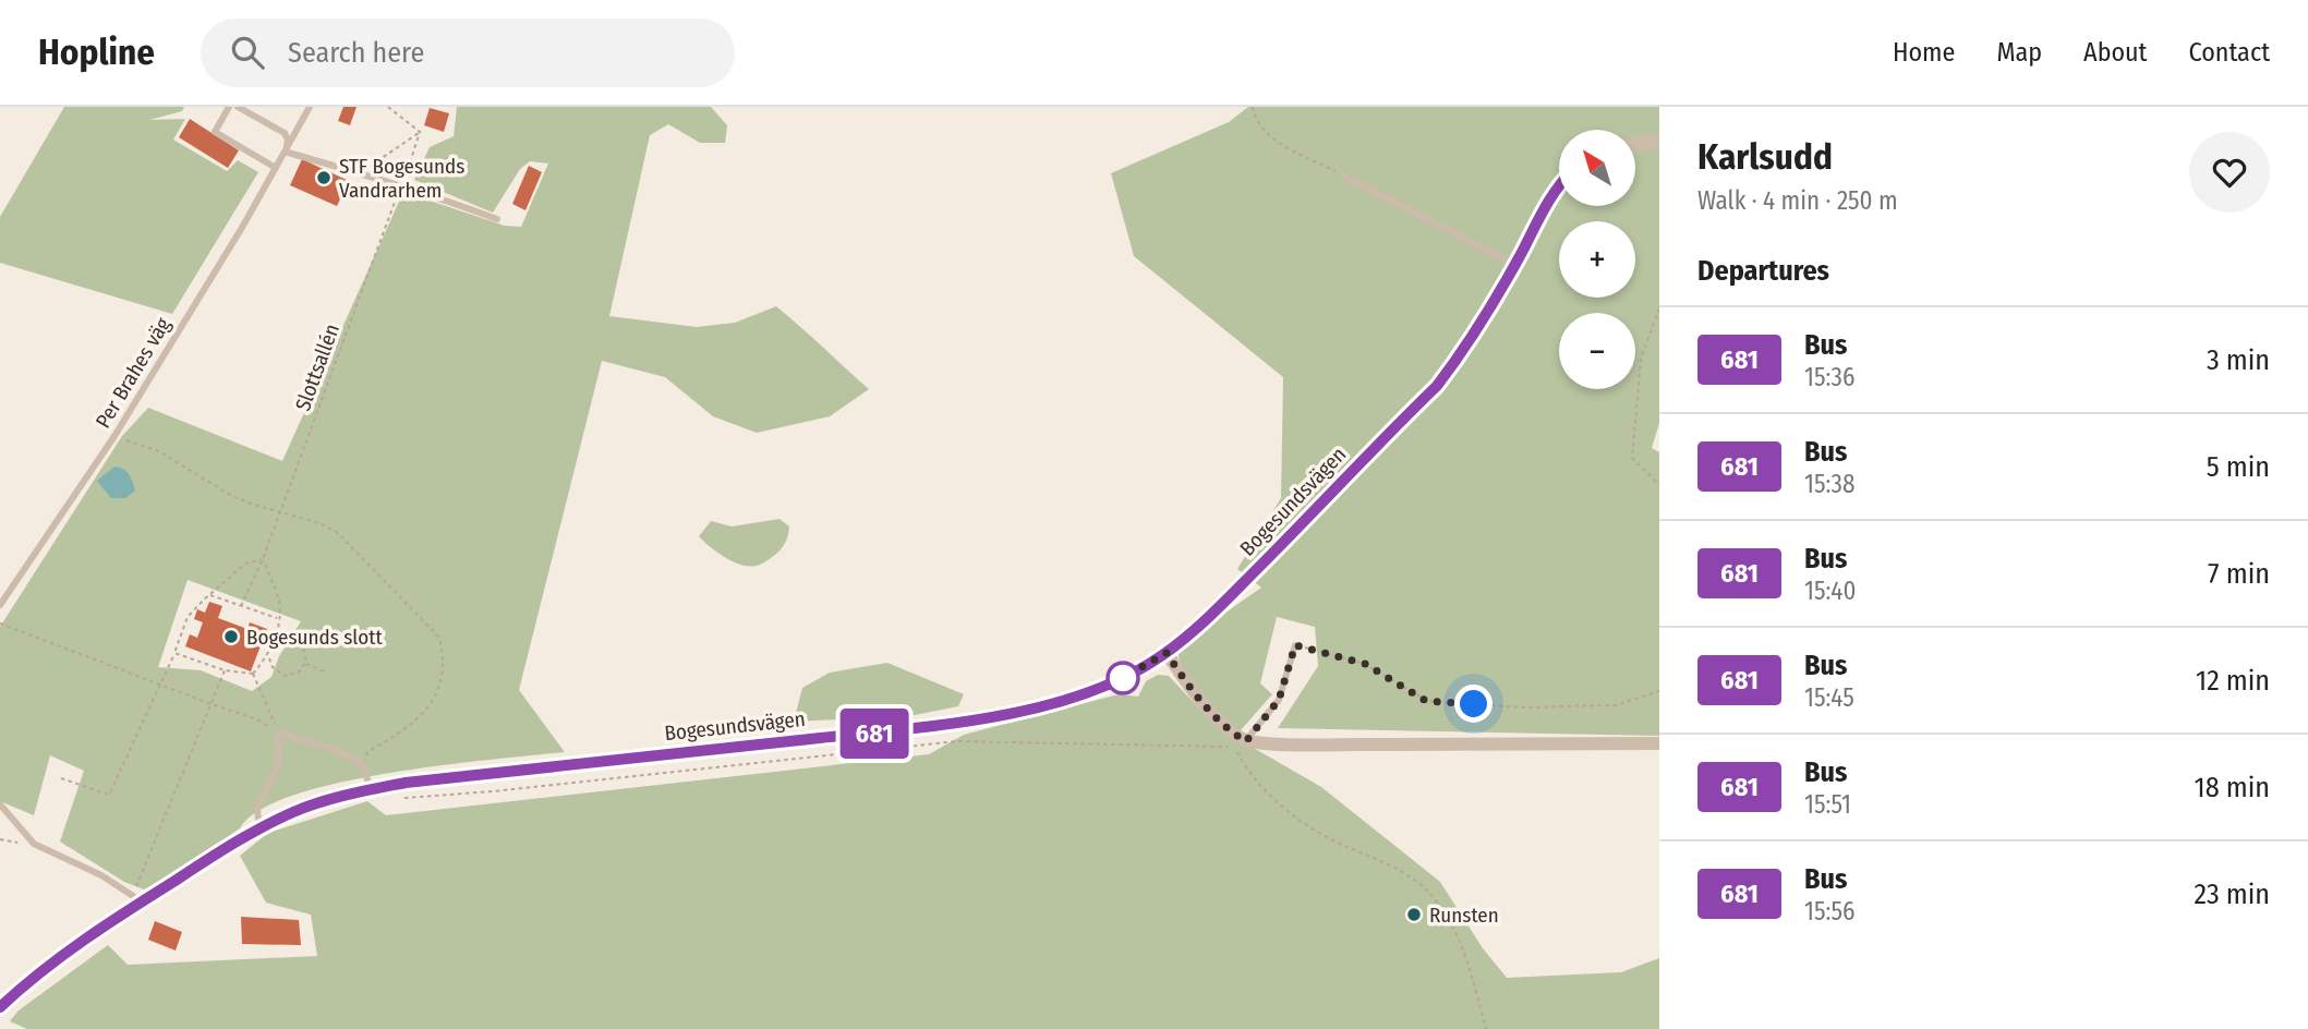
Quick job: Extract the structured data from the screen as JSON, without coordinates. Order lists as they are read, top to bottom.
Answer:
{
  "streets": {
    "street": ["Bogesundsvägen"],
    "lane": ["Per Brahes väg"],
    "path": ["Slottsallén"]
  },
  "places": ["STF Bogesunds Vandrarhem", "Bogesunds slott", "Runsten"],
  "lines": ["bus line 681"],
  "north": "top left",
  "page": {
    "header": "Hopline",
    "search": "Search here",
    "nav": [
      "Home",
      "Map",
      "About",
      "Contact"
    ],
    "on_map": "681",
    "heading": [
      ["Karlsudd", "Walk · 4 min · 250 m"],
      "Departures"
    ],
    "map_buttons": ["+", "−"],
    "list": [
      {
        "mark": "681",
        "name": "Bus",
        "note": "15:36",
        "value": "3 min"
      },
      {
        "mark": "681",
        "name": "Bus",
        "note": "15:38",
        "value": "5 min"
      },
      {
        "mark": "681",
        "name": "Bus",
        "note": "15:40",
        "value": "7 min"
      },
      {
        "mark": "681",
        "name": "Bus",
        "note": "15:45",
        "value": "12 min"
      },
      {
        "mark": "681",
        "name": "Bus",
        "note": "15:51",
        "value": "18 min"
      },
      {
        "mark": "681",
        "name": "Bus",
        "note": "15:56",
        "value": "23 min"
      }
    ]
  }
}
